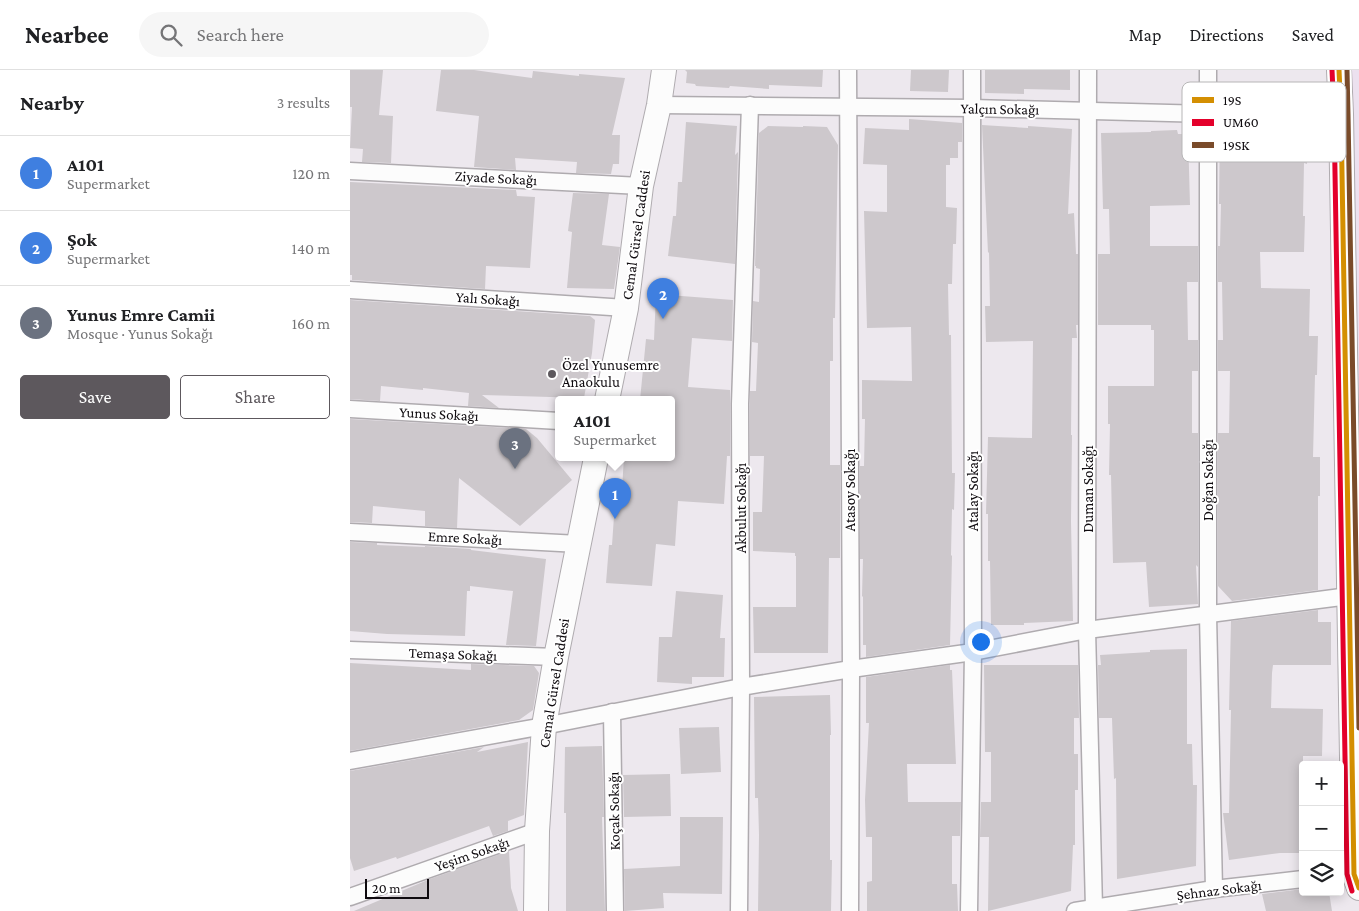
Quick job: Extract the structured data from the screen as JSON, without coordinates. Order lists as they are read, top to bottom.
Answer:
{
  "streets": {
    "street": [
      "Yalçın Sokağı",
      "Ziyade Sokağı",
      "Cemal Gürsel Caddesi",
      "Yalı Sokağı",
      "Yunus Sokağı",
      "Doğan Sokağı",
      "Duman Sokağı",
      "Atasoy Sokağı",
      "Atalay Sokağı",
      "Akbulut Sokağı",
      "Emre Sokağı",
      "Temaşa Sokağı",
      "Koçak Sokağı",
      "Yeşim Sokağı",
      "Şehnaz Sokağı"
    ]
  },
  "crossings": [
    ["Yalçın Sokağı", "Cemal Gürsel Caddesi"],
    ["Yalçın Sokağı", "Duman Sokağı"],
    ["Yalçın Sokağı", "Atasoy Sokağı"],
    ["Yalçın Sokağı", "Atalay Sokağı"],
    ["Yalçın Sokağı", "Akbulut Sokağı"],
    ["Ziyade Sokağı", "Cemal Gürsel Caddesi"],
    ["Cemal Gürsel Caddesi", "Yalı Sokağı"],
    ["Cemal Gürsel Caddesi", "Emre Sokağı"],
    ["Cemal Gürsel Caddesi", "Temaşa Sokağı"],
    ["Cemal Gürsel Caddesi", "Yeşim Sokağı"],
    ["Doğan Sokağı", "Şehnaz Sokağı"],
    ["Duman Sokağı", "Şehnaz Sokağı"]
  ],
  "places": ["Özel Yunusemre Anaokulu"],
  "lines": ["transit line 19S", "transit line UM60", "transit line 19SK"],
  "legend": ["19S", "UM60", "19SK"],
  "scale_bar": "20 m",
  "page": {
    "header": "Nearbee",
    "search": "Search here",
    "nav": ["Map", "Directions", "Saved"],
    "heading": ["Nearby", "3 results"],
    "list": [
      {
        "mark": "1",
        "name": "A101",
        "note": "Supermarket",
        "value": "120 m"
      },
      {
        "mark": "2",
        "name": "Şok",
        "note": "Supermarket",
        "value": "140 m"
      },
      {
        "mark": "3",
        "name": "Yunus Emre Camii",
        "note": "Mosque · Yunus Sokağı",
        "value": "160 m"
      }
    ],
    "pins": ["2", "3", "1"],
    "buttons": ["Save", "Share"],
    "popup": ["A101", "Supermarket"],
    "map_buttons": ["+", "−"],
    "scale": "20 m"
  }
}
